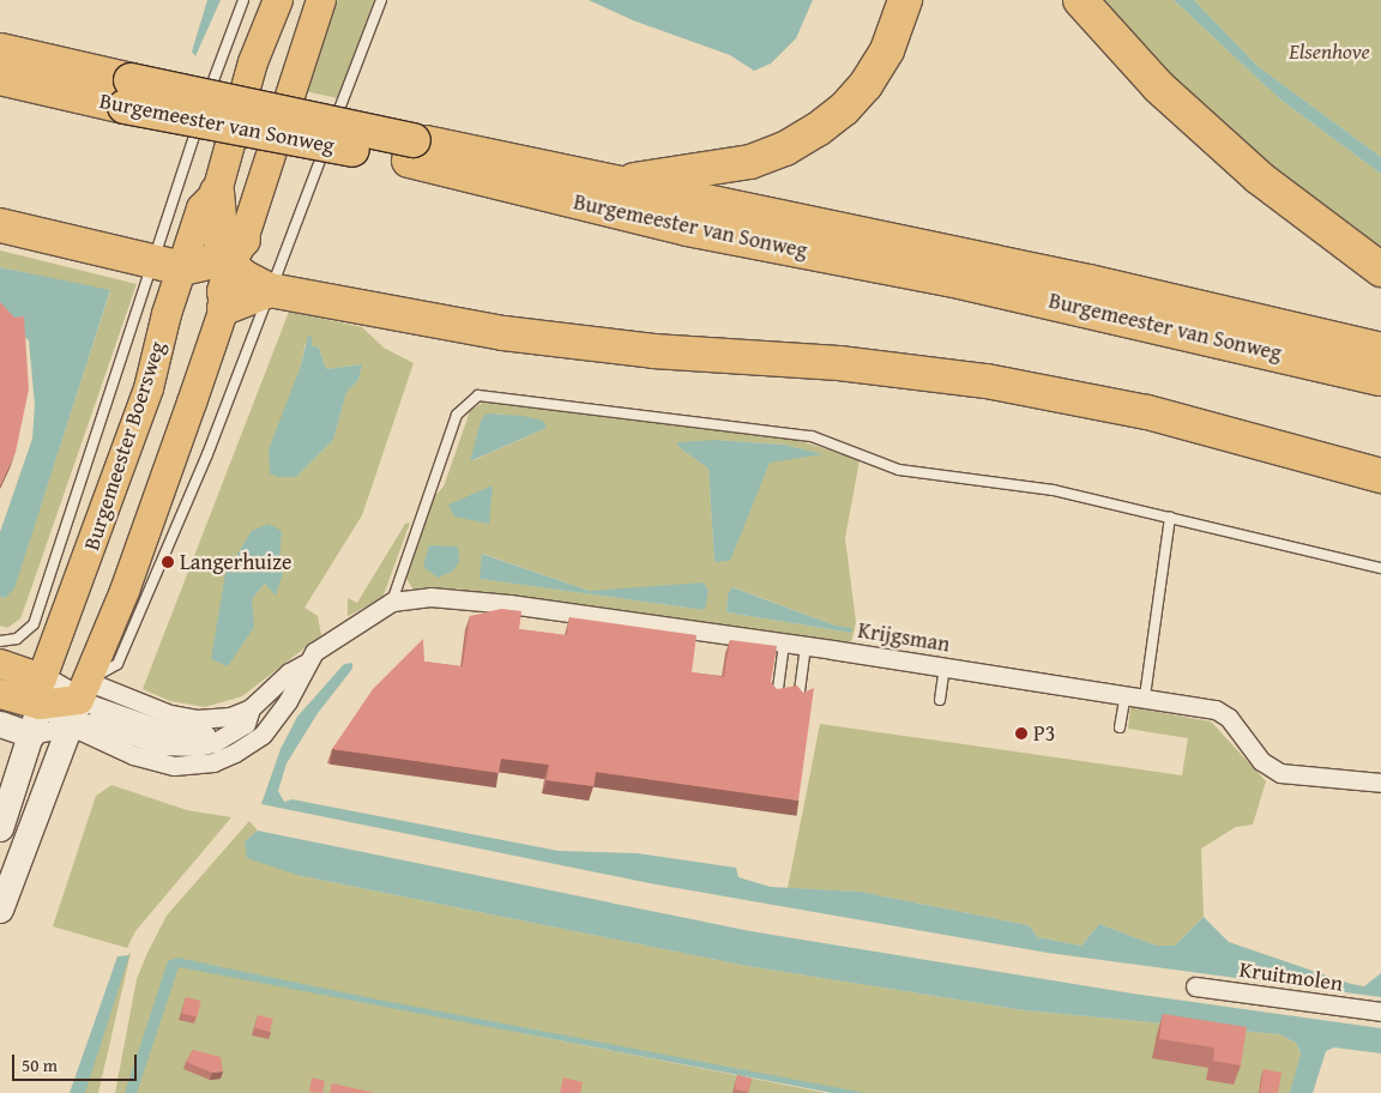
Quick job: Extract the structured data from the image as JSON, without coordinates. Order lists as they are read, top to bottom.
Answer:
{
  "streets": {
    "highway": ["Burgemeester van Sonweg"],
    "main road": ["Burgemeester Boersweg"],
    "street": ["Krijgsman", "Kruitmolen"]
  },
  "crossings": [
    ["Burgemeester Boersweg", "Krijgsman"]
  ],
  "parks": ["Elsenhove"],
  "places": ["Langerhuize", "P3"],
  "scale_bar": "50 m"
}
